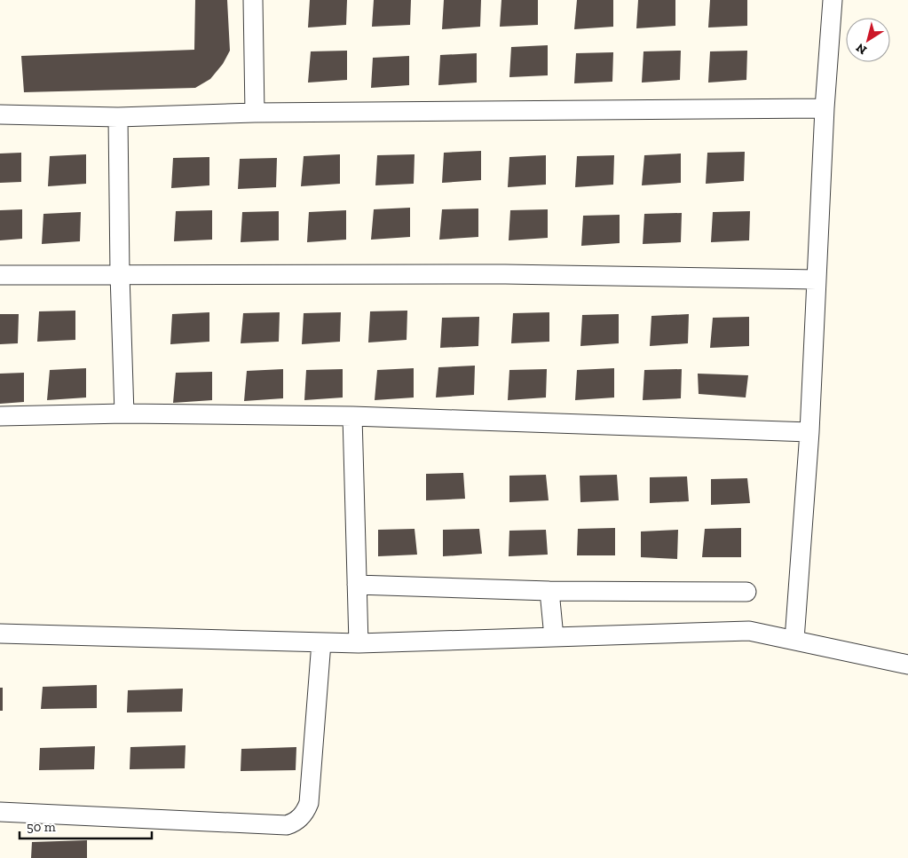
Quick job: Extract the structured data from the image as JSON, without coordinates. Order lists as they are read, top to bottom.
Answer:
{
  "scale_bar": "50 m",
  "north": "bottom left"
}
